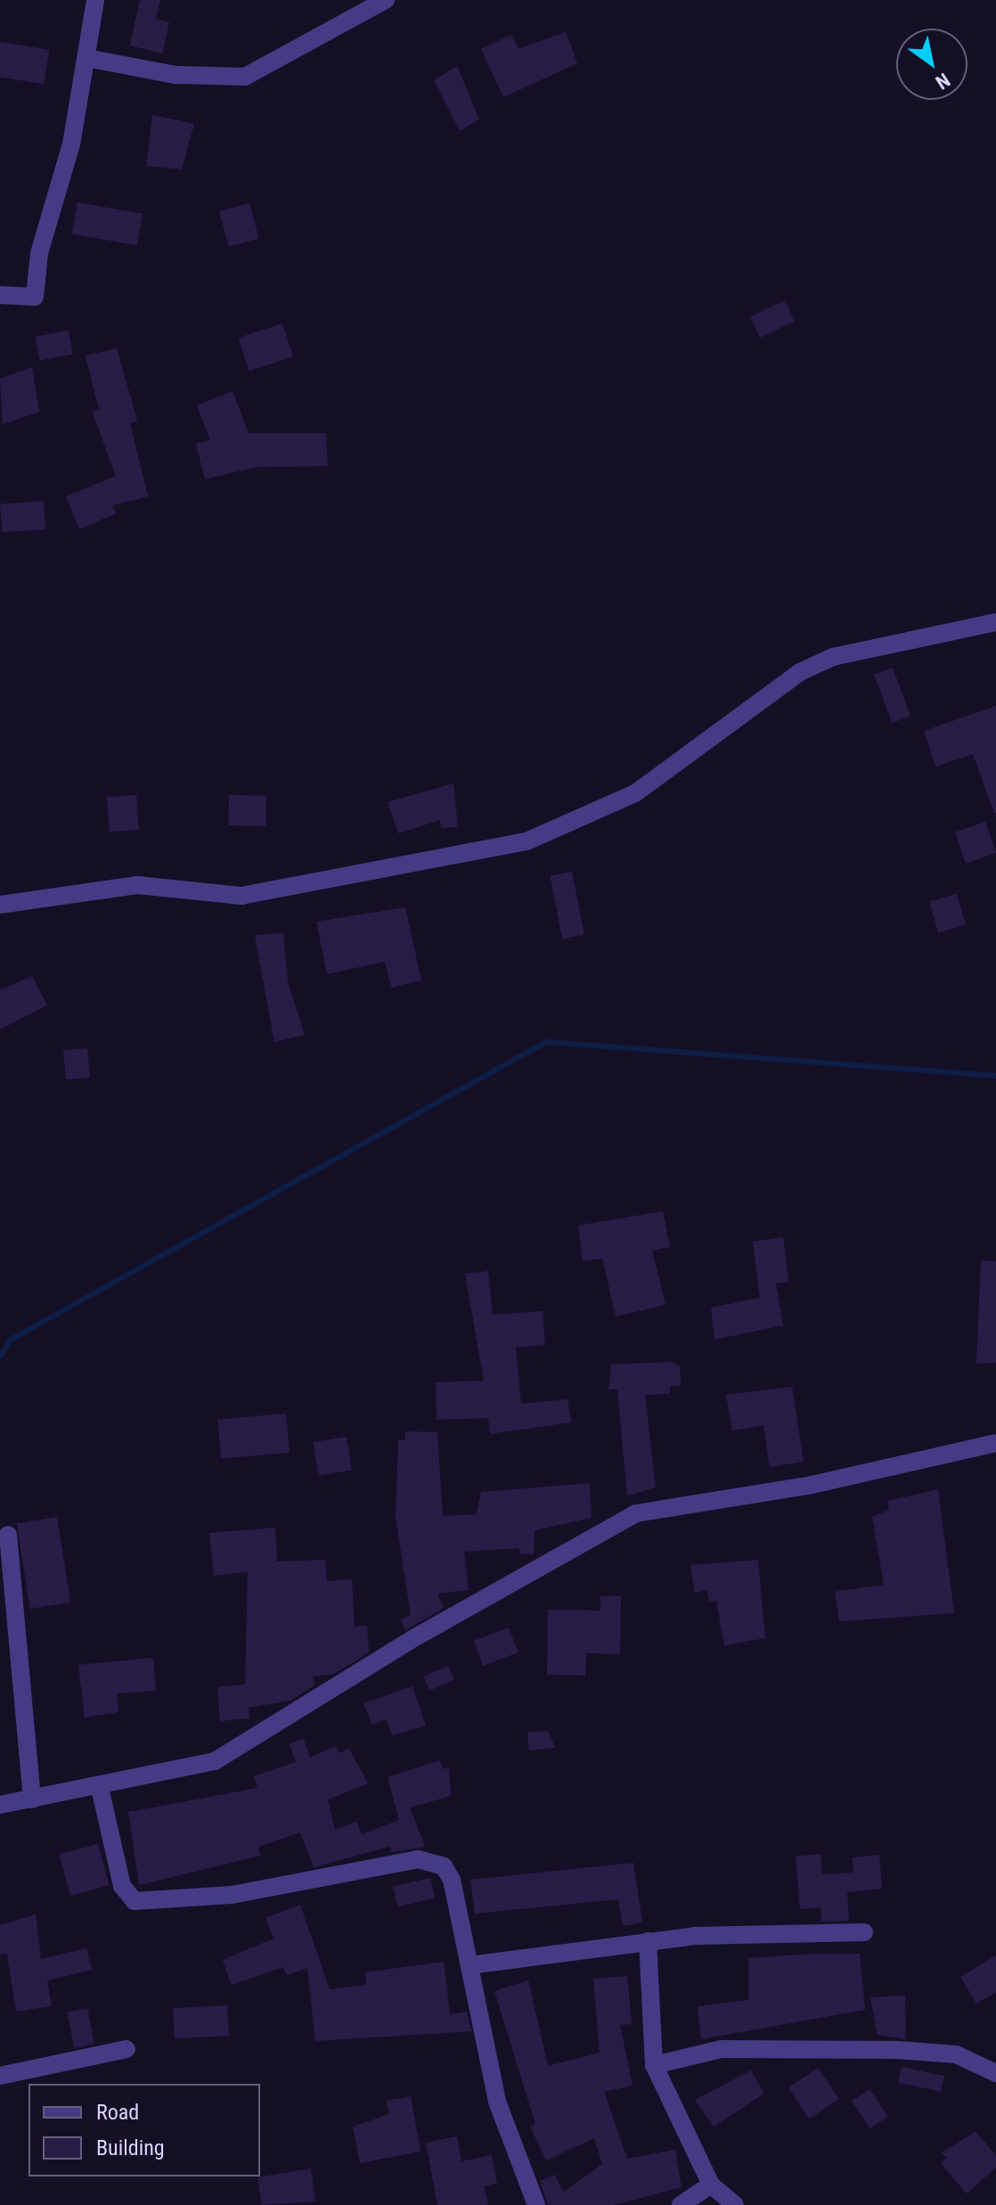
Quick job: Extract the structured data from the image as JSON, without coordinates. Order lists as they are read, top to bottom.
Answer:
{
  "legend": ["Road", "Building"],
  "north": "bottom right"
}
